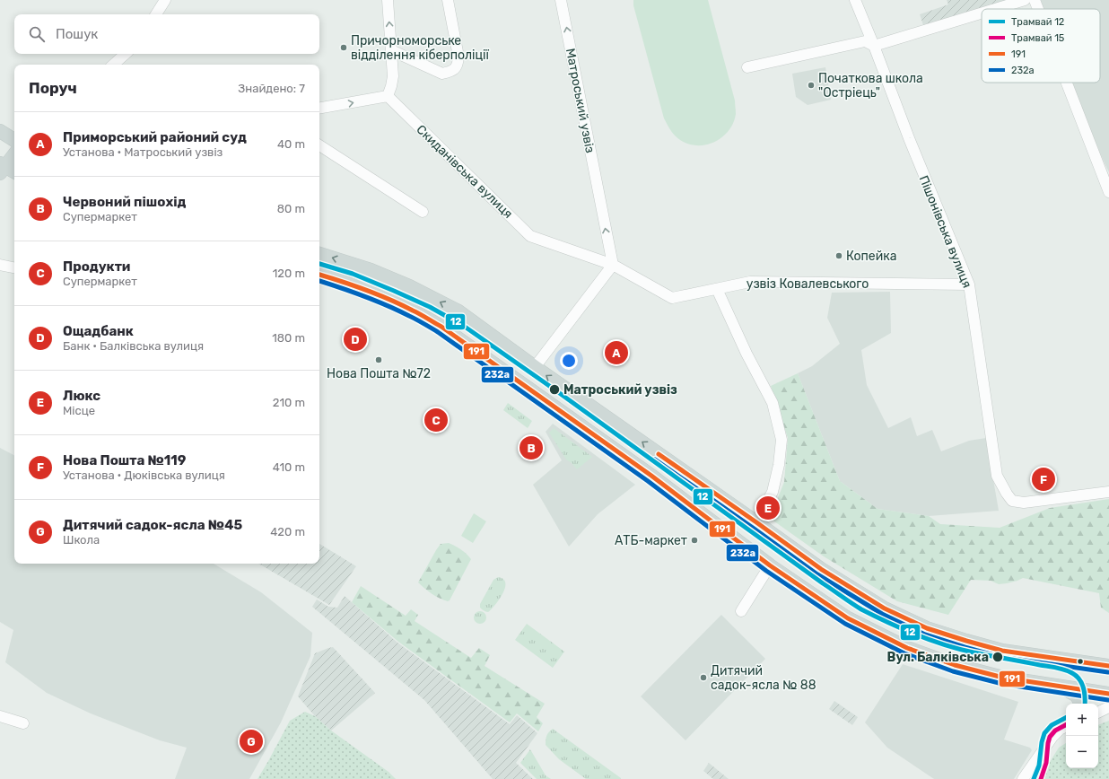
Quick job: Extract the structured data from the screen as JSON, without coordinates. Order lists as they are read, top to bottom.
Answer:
{
  "streets": {
    "street": [
      "Матроський узвіз",
      "Скиданівська вулиця",
      "Пішонівська вулиця",
      "узвіз Ковалевського"
    ]
  },
  "crossings": [
    ["Матроський узвіз", "Скиданівська вулиця"],
    ["Матроський узвіз", "узвіз Ковалевського"],
    ["Скиданівська вулиця", "узвіз Ковалевського"],
    ["Пішонівська вулиця", "узвіз Ковалевського"]
  ],
  "one_way": ["Матроський узвіз"],
  "places": [
    "Причорноморське відділення кіберполіції",
    "Початкова школа \"Остріець\"",
    "Копейка",
    "Нова Пошта №72",
    "Матроський узвіз",
    "АТБ-маркет",
    "Вул. Балківська",
    "Дитячий садок-ясла № 88"
  ],
  "lines": [
    "tram line 12",
    "transit line 191",
    "transit line 232а",
    "tram line 15"
  ],
  "legend": [
    "Трамвай 12",
    "Трамвай 15",
    "191",
    "232а"
  ],
  "page": {
    "search": "Пошук",
    "heading": ["Поруч", "Знайдено: 7"],
    "list": [
      {
        "mark": "A",
        "name": "Приморський районий суд",
        "note": "Установа · Матроський узвіз",
        "value": "40 m"
      },
      {
        "mark": "B",
        "name": "Червоний пішохід",
        "note": "Супермаркет",
        "value": "80 m"
      },
      {
        "mark": "C",
        "name": "Продукти",
        "note": "Супермаркет",
        "value": "120 m"
      },
      {
        "mark": "D",
        "name": "Ощадбанк",
        "note": "Банк · Балківська вулиця",
        "value": "180 m"
      },
      {
        "mark": "E",
        "name": "Люкс",
        "note": "Місце",
        "value": "210 m"
      },
      {
        "mark": "F",
        "name": "Нова Пошта №119",
        "note": "Установа · Дюківська вулиця",
        "value": "410 m"
      },
      {
        "mark": "G",
        "name": "Дитячий садок-ясла №45",
        "note": "Школа",
        "value": "420 m"
      }
    ],
    "pins": [
      "D",
      "A",
      "C",
      "B",
      "F",
      "E",
      "G"
    ],
    "map_buttons": ["+", "−"]
  }
}
